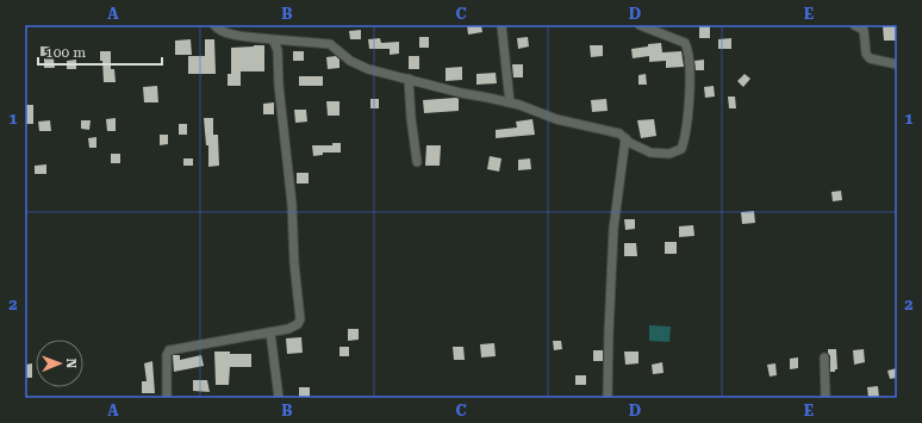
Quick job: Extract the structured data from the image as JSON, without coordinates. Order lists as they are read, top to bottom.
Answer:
{
  "scale_bar": "100 m",
  "north": "right",
  "grid": {
    "columns": [
      "A",
      "B",
      "C",
      "D",
      "E"
    ],
    "rows": ["1", "2"]
  }
}
